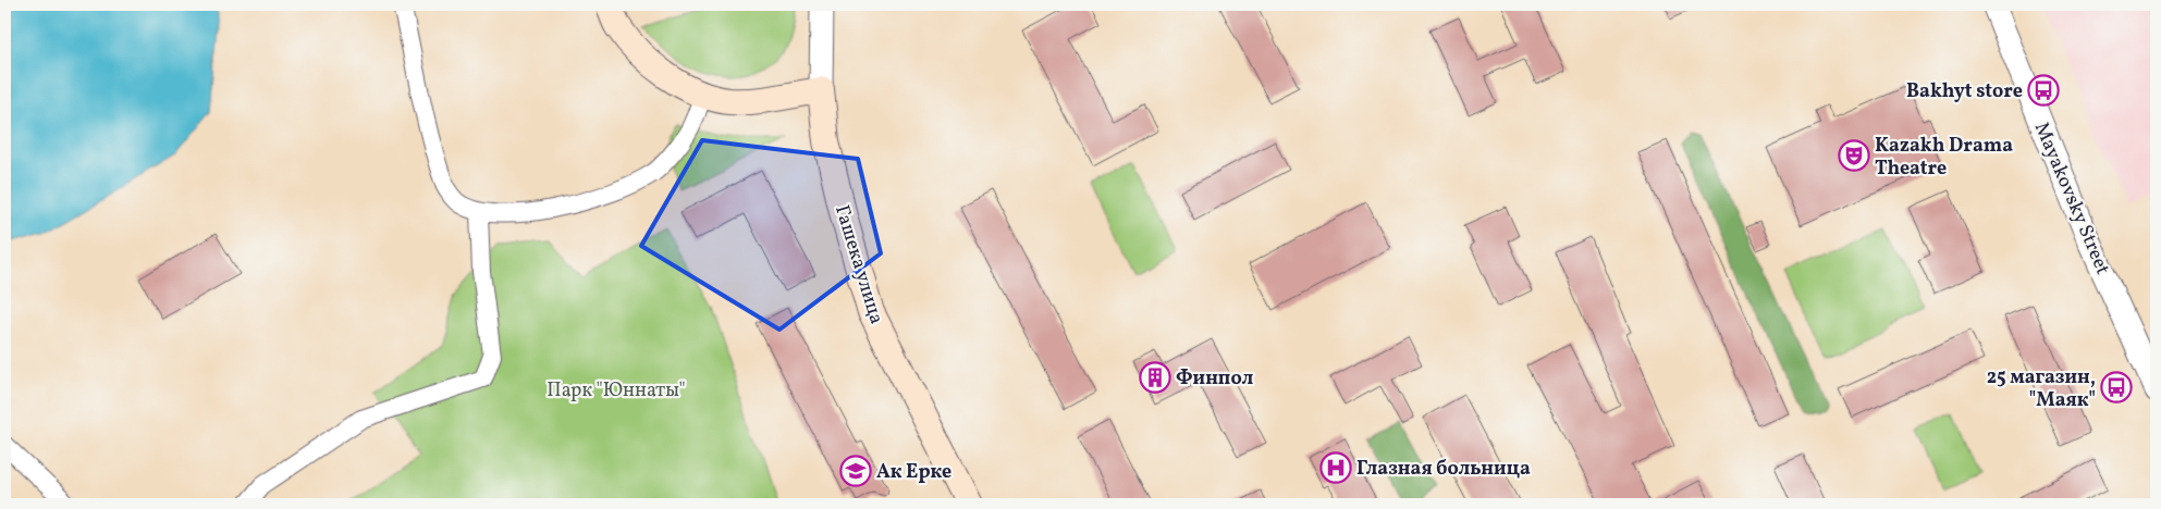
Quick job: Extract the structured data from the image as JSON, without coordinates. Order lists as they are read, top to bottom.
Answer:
{
  "streets": {
    "main road": ["Гашека улица"],
    "street": ["Mayakovsky Street"]
  },
  "parks": ["Парк \"Юннаты\""],
  "places": {
    "bus stop": ["Bakhyt store", "25 магазин, \"Маяк\""],
    "theatre": ["Kazakh Drama Theatre"],
    "building": ["Финпол"],
    "hospital": ["Глазная больница"],
    "school or university": ["Ак Ерке"]
  }
}
